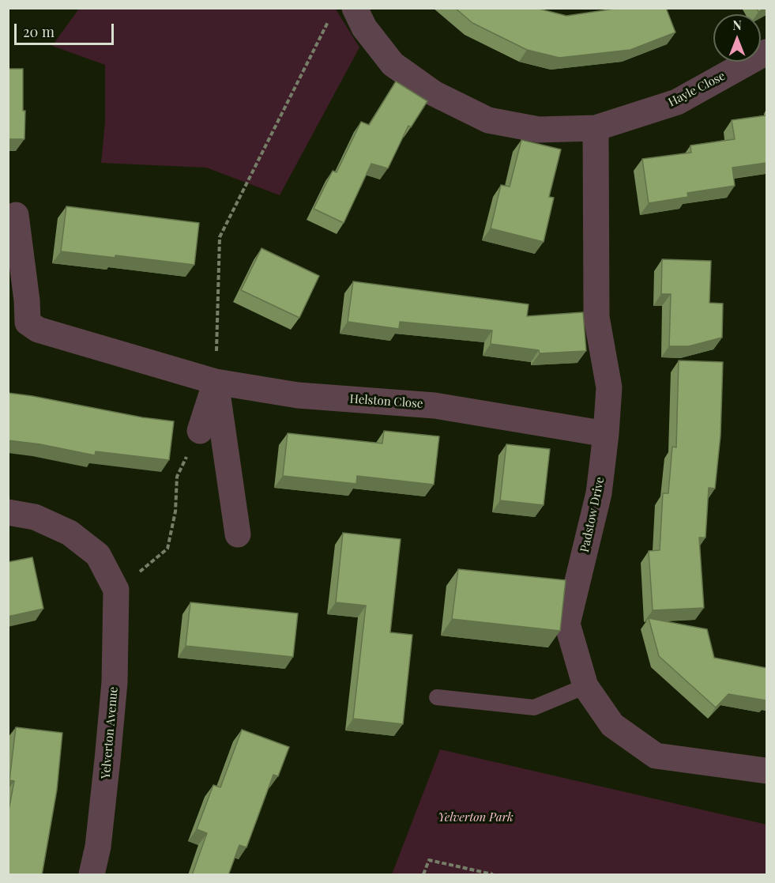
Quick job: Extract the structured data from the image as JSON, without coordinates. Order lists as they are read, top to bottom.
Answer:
{
  "streets": {
    "street": [
      "Hayle Close",
      "Helston Close",
      "Padstow Drive",
      "Yelverton Avenue"
    ]
  },
  "crossings": [
    ["Hayle Close", "Padstow Drive"],
    ["Helston Close", "Padstow Drive"]
  ],
  "parks": ["Yelverton Park"],
  "scale_bar": "20 m",
  "north": "top"
}
